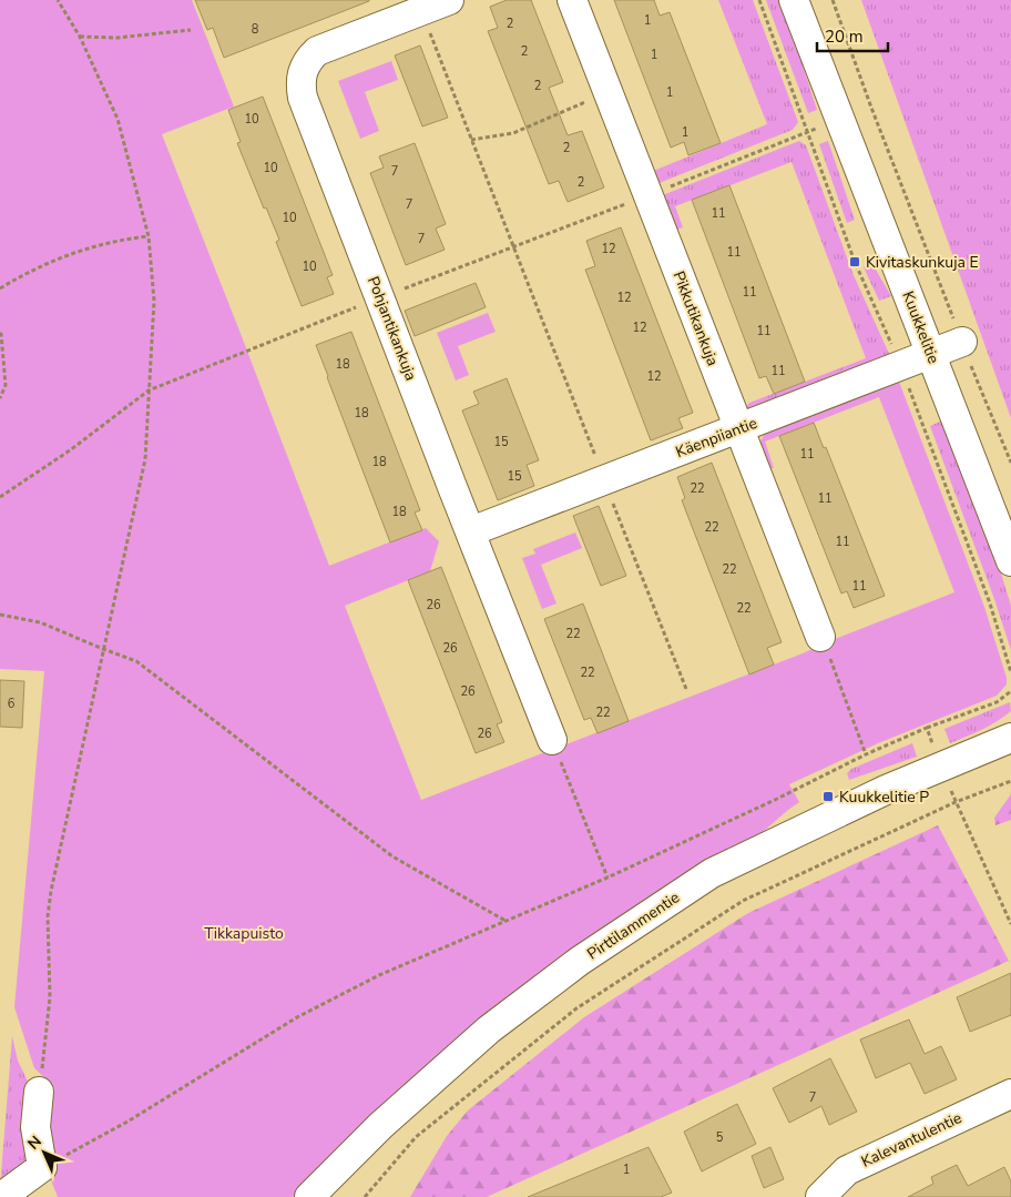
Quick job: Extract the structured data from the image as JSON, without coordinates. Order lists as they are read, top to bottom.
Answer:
{
  "streets": {
    "street": [
      "Pikkutikankuja",
      "Kuukkelitie",
      "Pohjantikankuja",
      "Käenpiiantie",
      "Pirttilammentie",
      "Kalevantulentie"
    ]
  },
  "crossings": [
    ["Pikkutikankuja", "Käenpiiantie"],
    ["Kuukkelitie", "Käenpiiantie"],
    ["Pohjantikankuja", "Käenpiiantie"]
  ],
  "parks": ["Tikkapuisto"],
  "places": {
    "transit": ["Kivitaskunkuja E", "Kuukkelitie P"]
  },
  "house_numbers": [
    "1",
    "2",
    "8",
    "2",
    "1",
    "2",
    "1",
    "10",
    "1",
    "2",
    "10",
    "7",
    "2",
    "7",
    "11",
    "10",
    "7",
    "12",
    "11",
    "10",
    "11",
    "12",
    "12",
    "11",
    "18",
    "11",
    "12",
    "18",
    "15",
    "11",
    "18",
    "15",
    "22",
    "11",
    "18",
    "22",
    "11",
    "22",
    "11",
    "26",
    "22",
    "22",
    "26",
    "22",
    "26",
    "6",
    "22",
    "26",
    "7",
    "5",
    "1"
  ],
  "scale_bar": "20 m",
  "north": "top left"
}
